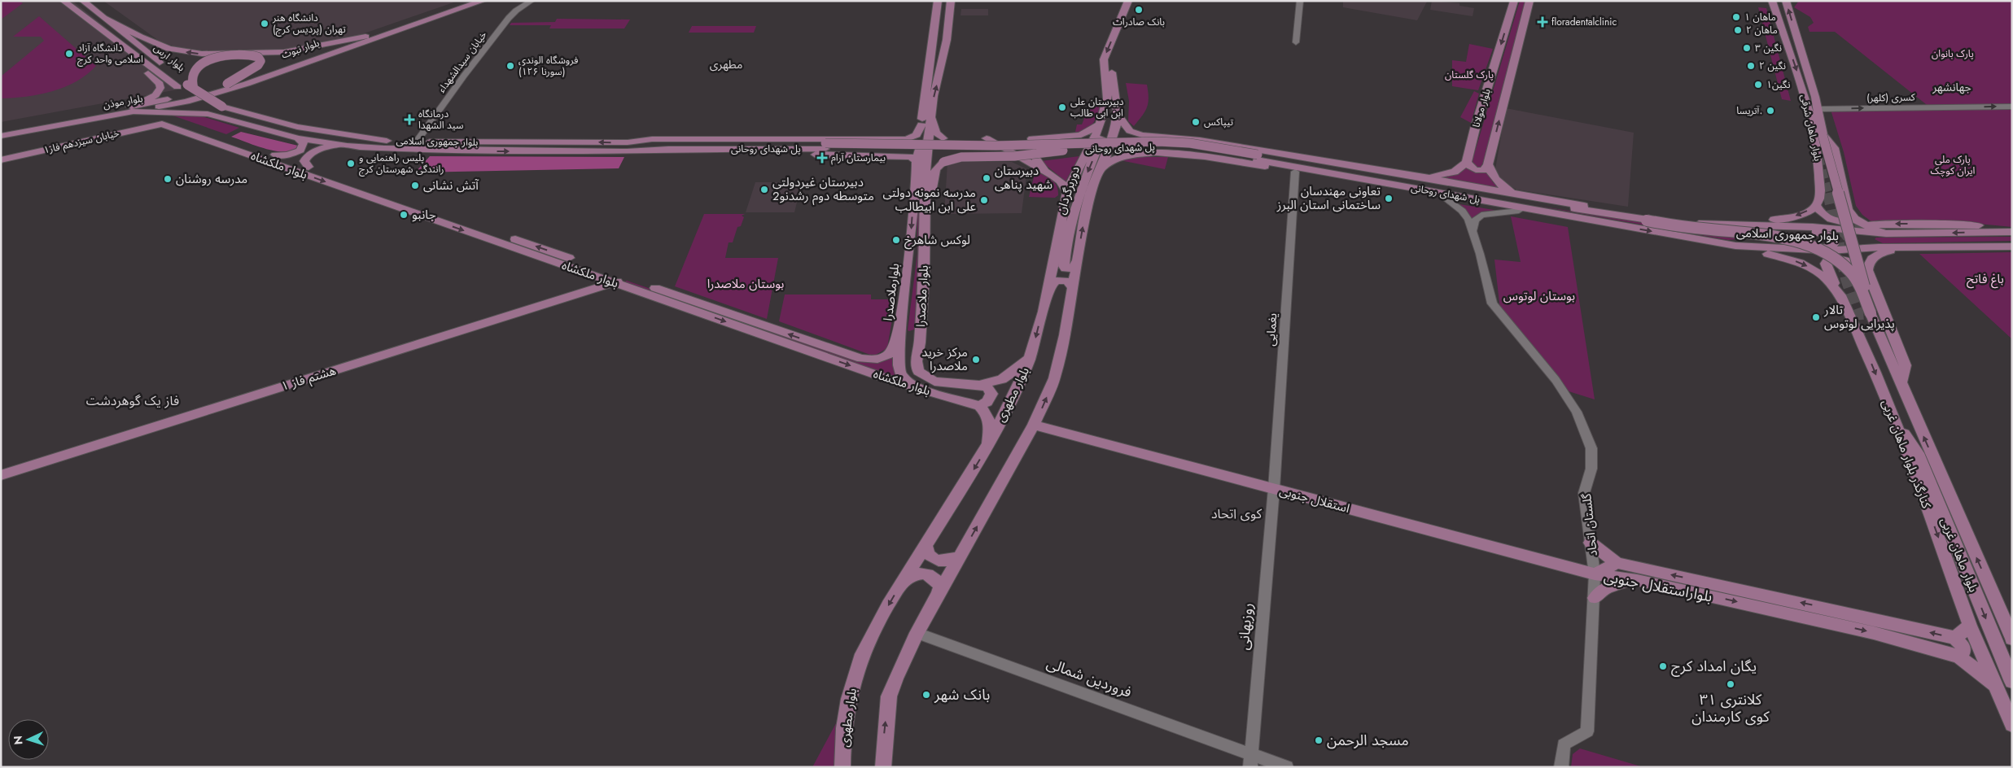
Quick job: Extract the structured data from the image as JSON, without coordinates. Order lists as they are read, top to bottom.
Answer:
{
  "streets": {
    "main road": [
      "بلوار نبوت",
      "بلوار ارس",
      "بلوار موذن",
      "بلوار مولانا",
      "بلوار ماهان شرقی",
      "خیابان سیزدهم فاز۱",
      "بلوار جمهوری اسلامی",
      "پل شهدای روحانی",
      "بلوار ملکشاه",
      "دوربرگردان",
      "بلوارملاصدرا",
      "بلوار ملاصدرا",
      "هشتم فاز ۱",
      "بلوار مطهری",
      "کنارگذر بلوار ماهان غربی",
      "استقلال جنوبی",
      "بلوار ماهان غربی",
      "بلواراستقلال جنوبی"
    ],
    "street": [
      "خیابان سیدالشهداء",
      "کسری (کلهر)",
      "یغمایی",
      "گلستان اتحاد",
      "روزبهانی",
      "فروردین شمالی"
    ]
  },
  "crossings": [
    ["بلوار نبوت", "بلوار ارس"],
    ["بلوار نبوت", "بلوار موذن"],
    ["خیابان سیدالشهداء", "بلوار جمهوری اسلامی"],
    ["کسری (کلهر)", "بلوار ماهان شرقی"],
    ["خیابان سیزدهم فاز۱", "بلوار ملکشاه"],
    ["بلوار جمهوری اسلامی", "پل شهدای روحانی"],
    ["بلوار جمهوری اسلامی", "کنارگذر بلوار ماهان غربی"],
    ["بلوار ملکشاه", "بلوارملاصدرا"],
    ["بلوار ملکشاه", "هشتم فاز ۱"],
    ["دوربرگردان", "بلوار مطهری"],
    ["بلوار ملاصدرا", "بلوار مطهری"],
    ["یغمایی", "استقلال جنوبی"],
    ["یغمایی", "روزبهانی"],
    ["کنارگذر بلوار ماهان غربی", "بلوار ماهان غربی"],
    ["کنارگذر بلوار ماهان غربی", "بلواراستقلال جنوبی"],
    ["استقلال جنوبی", "گلستان اتحاد"],
    ["استقلال جنوبی", "بلواراستقلال جنوبی"],
    ["استقلال جنوبی", "روزبهانی"],
    ["گلستان اتحاد", "بلواراستقلال جنوبی"],
    ["روزبهانی", "فروردین شمالی"]
  ],
  "one_way": ["کسری (کلهر)", "بلوارملاصدرا"],
  "districts": [
    "مطهری",
    "جهانشهر",
    "فاز یک گوهردشت",
    "کوی اتحاد"
  ],
  "parks": [
    "پارک بانوان",
    "پارک گلستان",
    "پارک ملی ایران کوچک",
    "باغ فاتح",
    "بوستان ملاصدرا",
    "بوستان لوتوس"
  ],
  "places": {
    "other": [
      "بانک صادرات",
      "ماهان ۱",
      "دانشگاه هنر تهران (پردیس کرج)",
      "ماهان ۲",
      "نگین ۳",
      "دانشگاه آزاد اسلامی واحد کرج",
      "فروشگاه الوندی (سورنا ۱۲۶)",
      "نگین ۲",
      "نگین۱",
      "دبیرستان علی ابن ابی طالب",
      "آتریسا.",
      "تیپاکس",
      "پلیس راهنمایی و رانندگی شهرستان کرج",
      "دبیرستان شهید پناهی",
      "مدرسه روشنان",
      "آتش نشانی",
      "دبیرستان غیردولتی متوسطه دوم رشدنو2",
      "تعاونی مهندسان ساختمانی استان البرز",
      "مدرسه نمونه دولتی علی ابن ابیطالب",
      "جانبو",
      "لوکس شاهرخ",
      "تالار پذیرایی لوتوس",
      "مرکز خرید ملاصدرا",
      "یگان امداد کرج",
      "کلانتری ۳۱ کوی کارمندان",
      "بانک شهر",
      "مسجد الرحمن"
    ],
    "health": ["floradentalclinic", "درمانگاه سید الشهدا", "بیمارستان آرام"]
  },
  "north": "left"
}
